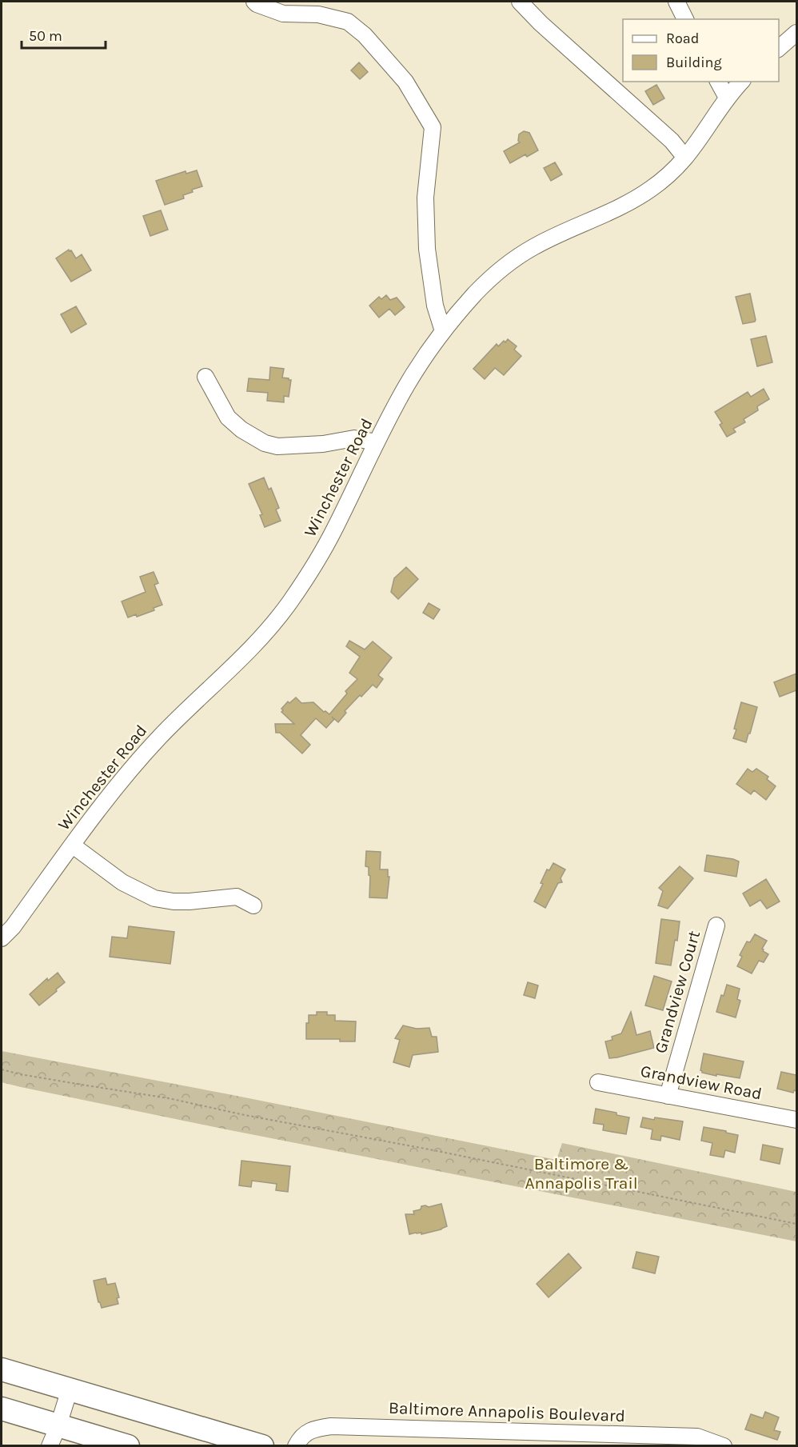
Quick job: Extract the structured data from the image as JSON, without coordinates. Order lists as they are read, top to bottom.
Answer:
{
  "streets": {
    "street": [
      "Winchester Road",
      "Grandview Court",
      "Grandview Road",
      "Baltimore Annapolis Boulevard"
    ]
  },
  "crossings": [
    ["Grandview Court", "Grandview Road"]
  ],
  "parks": ["Baltimore & Annapolis Trail"],
  "legend": ["Road", "Building"],
  "scale_bar": "50 m"
}
